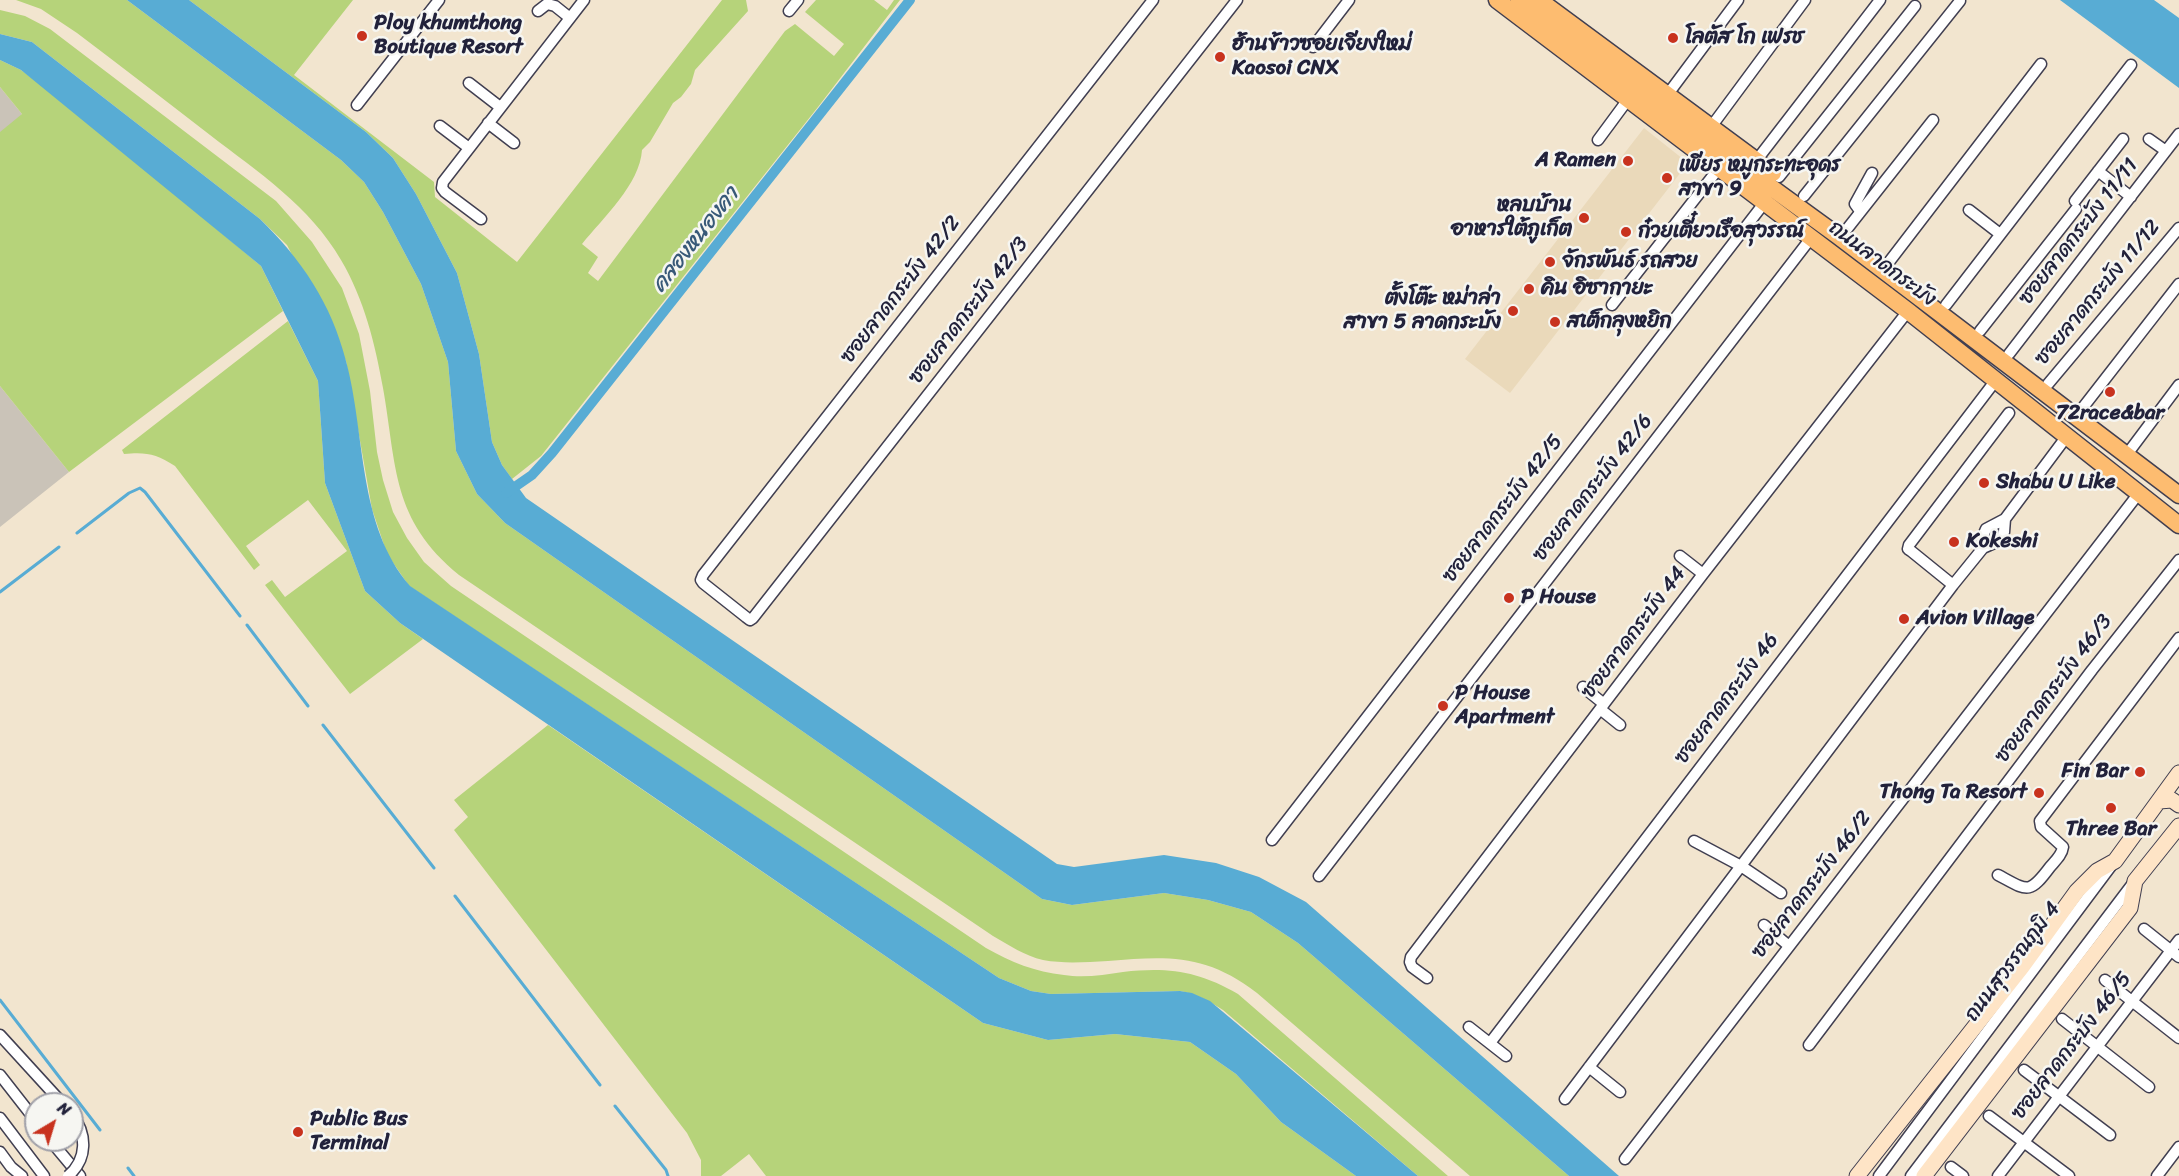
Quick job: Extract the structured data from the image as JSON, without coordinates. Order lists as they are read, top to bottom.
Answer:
{
  "streets": {
    "main road": ["ถนนลาดกระบัง"],
    "street": [
      "ซอยลาดกระบัง 11/11",
      "ซอยลาดกระบัง 42/2",
      "ซอยลาดกระบัง 11/12",
      "ซอยลาดกระบัง 42/3",
      "ซอยลาดกระบัง 42/6",
      "ซอยลาดกระบัง 42/5",
      "ซอยลาดกระบัง 44",
      "ซอยลาดกระบัง 46/3",
      "ซอยลาดกระบัง 46",
      "ซอยลาดกระบัง 46/2",
      "ถนนสุวรรณภูมิ 4",
      "ซอยลาดกระบัง 46/5"
    ]
  },
  "crossings": [
    ["ซอยลาดกระบัง 11/11", "ถนนลาดกระบัง"],
    ["ถนนลาดกระบัง", "ซอยลาดกระบัง 11/12"],
    ["ถนนลาดกระบัง", "ซอยลาดกระบัง 42/6"],
    ["ถนนลาดกระบัง", "ซอยลาดกระบัง 42/5"],
    ["ถนนลาดกระบัง", "ซอยลาดกระบัง 44"],
    ["ถนนลาดกระบัง", "ซอยลาดกระบัง 46"],
    ["ถนนลาดกระบัง", "ซอยลาดกระบัง 46/2"],
    ["ซอยลาดกระบัง 42/2", "ซอยลาดกระบัง 42/3"]
  ],
  "water": ["คลองหนองคา"],
  "places": [
    "Ploy khumthong Boutique Resort",
    "โลตัส โก เฟรช",
    "ฮ้านข้าวซอยเจียงใหม่ Kaosoi CNX",
    "A Ramen",
    "เพียร หมูกระทะอุดร สาขา 9",
    "หลบบ้าน อาหารใต้ภูเก็ต",
    "ก๋วยเตี๋ยวเรือสุวรรณ์",
    "จักรพันธ์ รถสวย",
    "คิน อิซากายะ",
    "ตั้งโต๊ะ หม่าล่า สาขา 5 ลาดกระบัง",
    "สเต็กลุงหยิก",
    "72race&bar",
    "Shabu U Like",
    "Kokeshi",
    "P House",
    "Avion Village",
    "P House Apartment",
    "Fin Bar",
    "Thong Ta Resort",
    "Three Bar",
    "Public Bus Terminal"
  ],
  "north": "top right"
}
